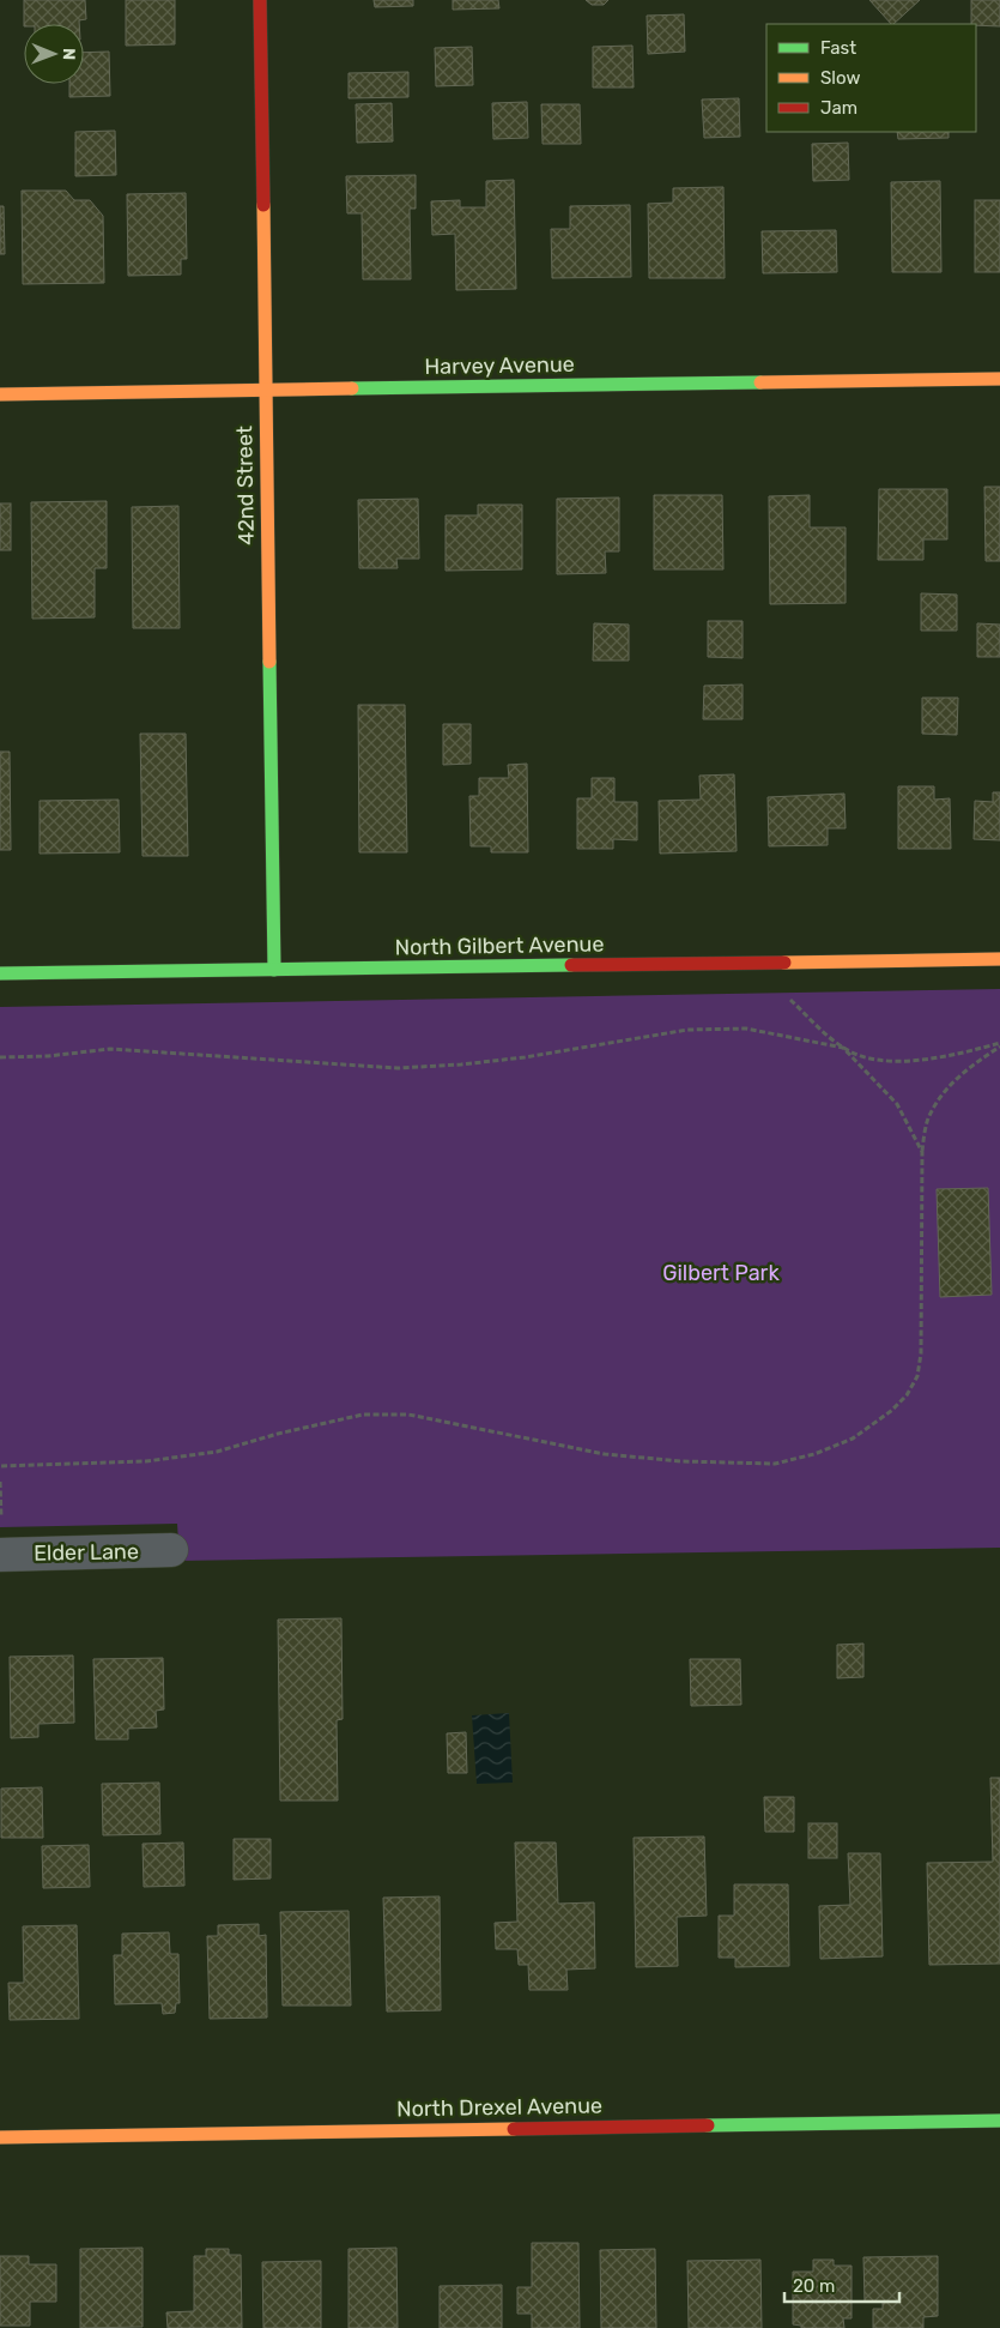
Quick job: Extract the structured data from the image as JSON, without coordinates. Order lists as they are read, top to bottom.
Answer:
{
  "streets": {
    "street": [
      "Harvey Avenue",
      "42nd Street",
      "North Gilbert Avenue",
      "Elder Lane",
      "North Drexel Avenue"
    ]
  },
  "crossings": [
    ["Harvey Avenue", "42nd Street"],
    ["42nd Street", "North Gilbert Avenue"]
  ],
  "parks": ["Gilbert Park"],
  "legend": ["Fast", "Slow", "Jam"],
  "scale_bar": "20 m",
  "north": "right"
}
